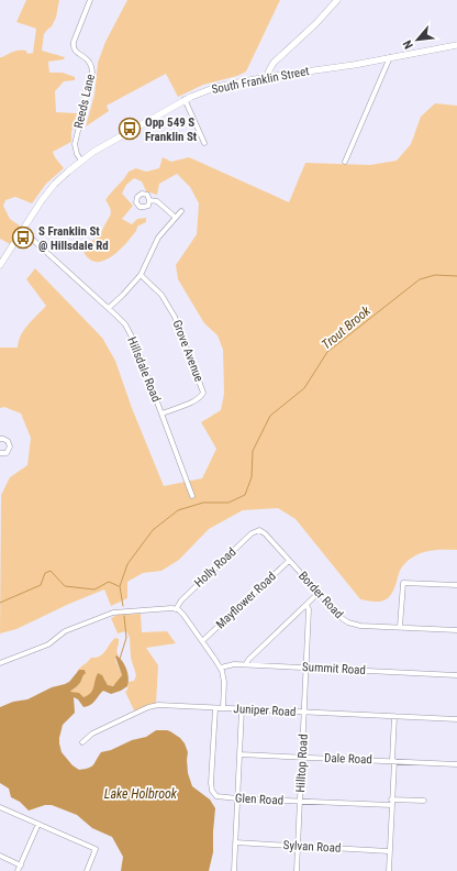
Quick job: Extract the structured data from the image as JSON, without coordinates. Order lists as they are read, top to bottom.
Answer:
{
  "streets": {
    "main road": ["South Franklin Street"],
    "street": [
      "Reeds Lane",
      "Grove Avenue",
      "Hillsdale Road",
      "Holly Road",
      "Border Road",
      "Mayflower Road",
      "Summit Road",
      "Juniper Road",
      "Dale Road",
      "Hilltop Road",
      "Glen Road",
      "Sylvan Road"
    ]
  },
  "crossings": [
    ["South Franklin Street", "Reeds Lane"],
    ["South Franklin Street", "Hillsdale Road"],
    ["Grove Avenue", "Hillsdale Road"],
    ["Holly Road", "Border Road"],
    ["Border Road", "Mayflower Road"],
    ["Summit Road", "Hilltop Road"],
    ["Juniper Road", "Hilltop Road"],
    ["Juniper Road", "Glen Road"],
    ["Dale Road", "Hilltop Road"],
    ["Hilltop Road", "Glen Road"],
    ["Hilltop Road", "Sylvan Road"]
  ],
  "water": ["Trout Brook", "Lake Holbrook"],
  "places": {
    "bus stop": ["Opp 549 S Franklin St", "S Franklin St @ Hillsdale Rd"]
  },
  "north": "bottom left"
}
